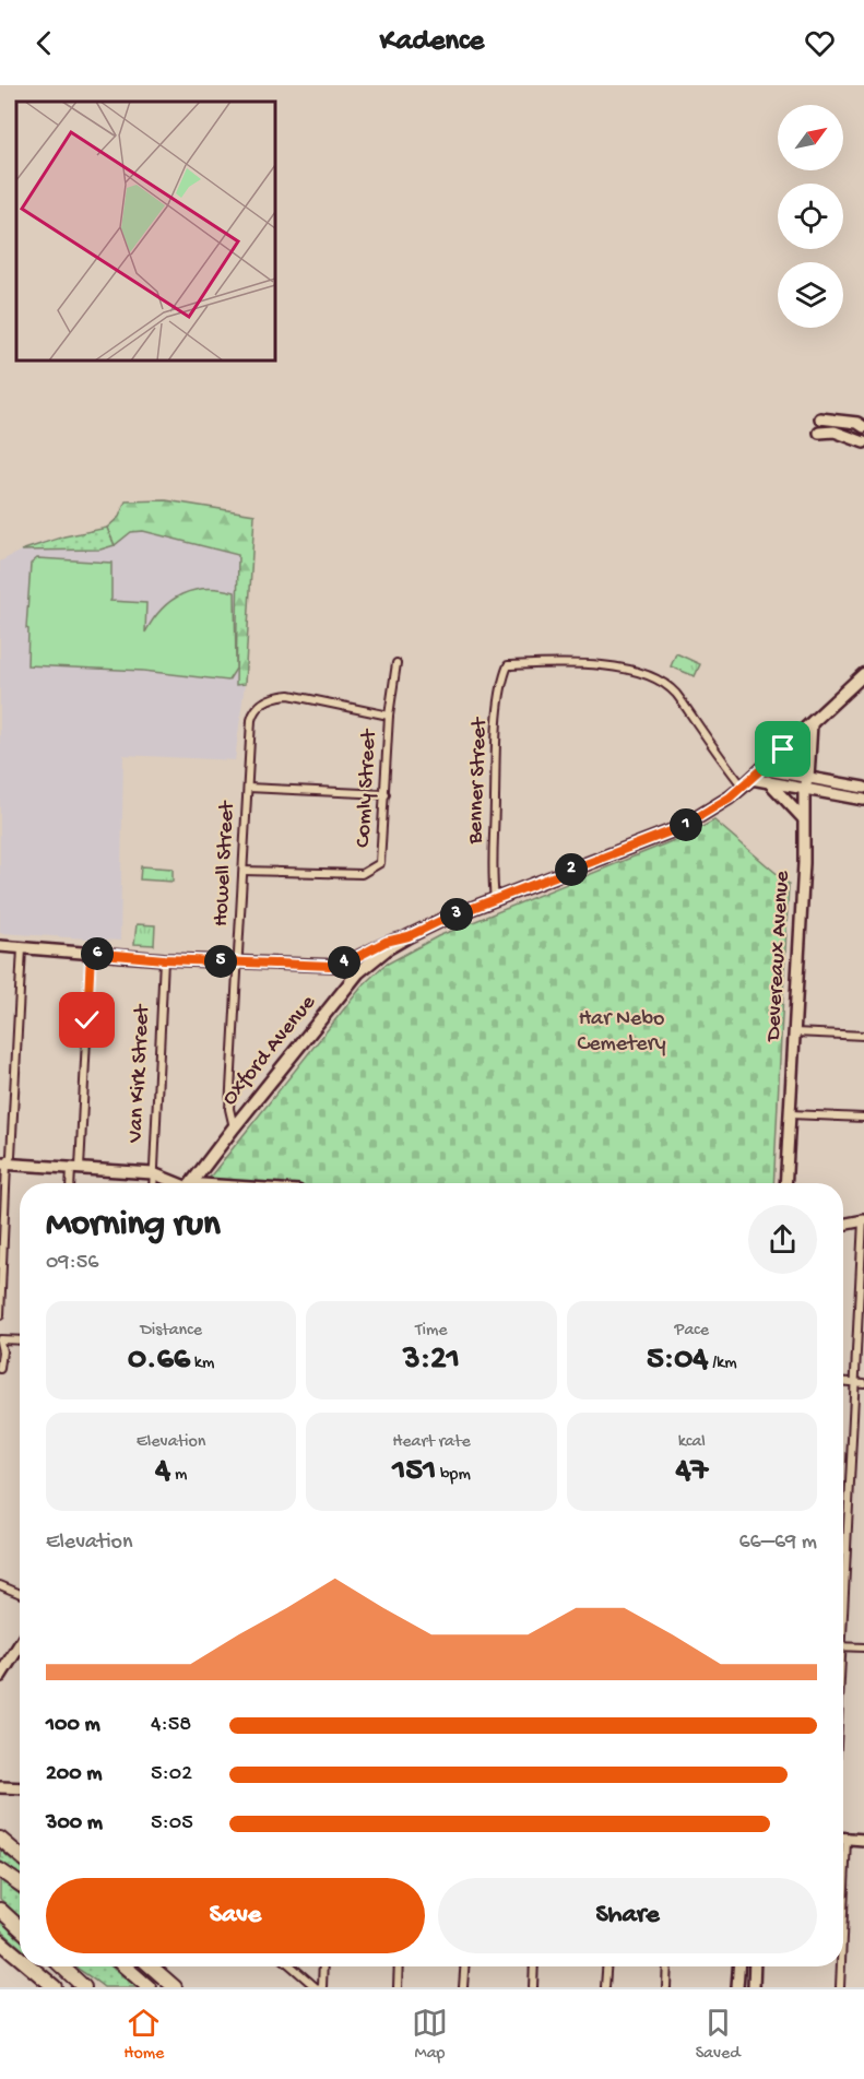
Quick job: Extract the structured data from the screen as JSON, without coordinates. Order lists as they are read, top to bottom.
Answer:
{
  "streets": {
    "main road": ["Oxford Avenue"],
    "street": [
      "Benner Street",
      "Comly Street",
      "Howell Street",
      "Devereaux Avenue",
      "Van Kirk Street"
    ]
  },
  "crossings": [
    ["Benner Street", "Oxford Avenue"],
    ["Comly Street", "Howell Street"],
    ["Howell Street", "Oxford Avenue"],
    ["Devereaux Avenue", "Oxford Avenue"]
  ],
  "parks": ["Har Nebo Cemetery"],
  "north": "top right",
  "page": {
    "header": "Kadence",
    "pins": [
      "1",
      "2",
      "3",
      "6",
      "5",
      "4"
    ],
    "heading": ["Morning run", "09:56"],
    "stats": [
      ["Distance", "0.66 km"],
      ["Time", "3:21"],
      ["Pace", "5:04 /km"],
      ["Elevation", "4 m"],
      ["Heart rate", "151 bpm"],
      ["kcal", "47"]
    ],
    "chart": ["Elevation", "66–69 m"],
    "list": [
      {
        "name": "100 m",
        "note": "4:58"
      },
      {
        "name": "200 m",
        "note": "5:02"
      },
      {
        "name": "300 m",
        "note": "5:05"
      }
    ],
    "buttons": ["Save", "Share"],
    "tabs": ["Home", "Map", "Saved"]
  }
}
